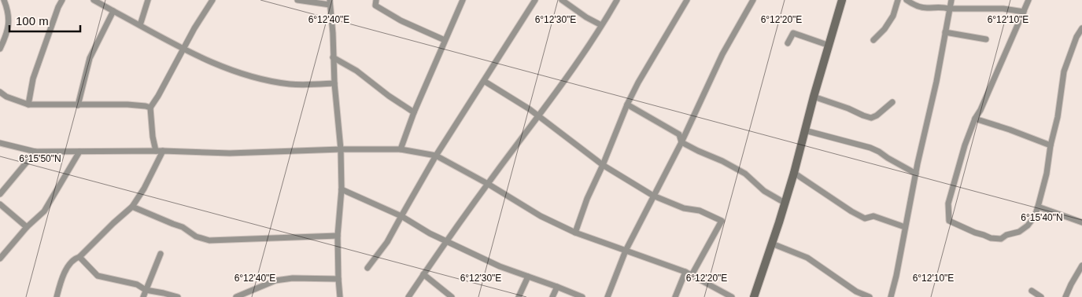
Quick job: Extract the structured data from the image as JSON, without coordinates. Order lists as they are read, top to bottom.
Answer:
{
  "scale_bar": "100 m",
  "coordinates": [
    "6°12'20\"E",
    "6°12'10\"E",
    "6°12'40\"E",
    "6°12'30\"E",
    "6°15'50\"N",
    "6°15'40\"N"
  ]
}
